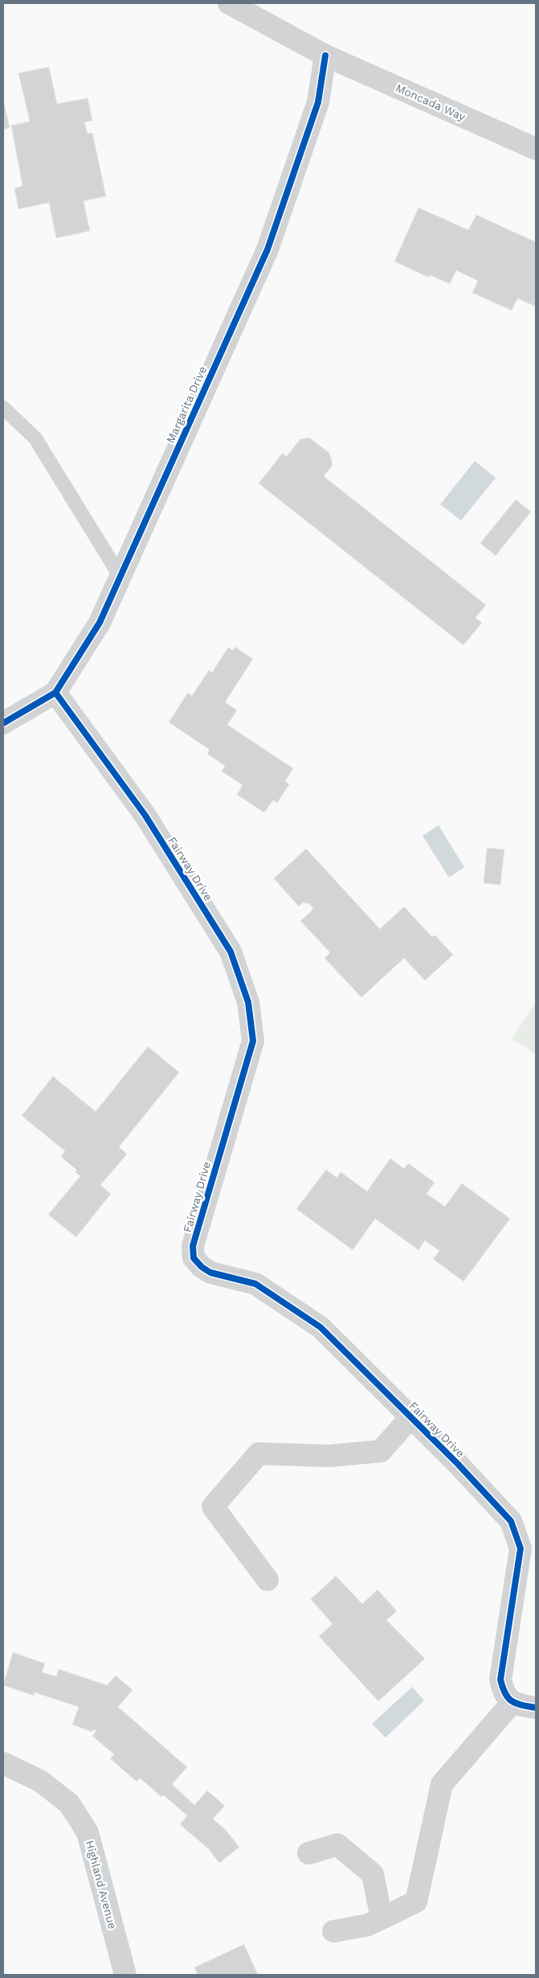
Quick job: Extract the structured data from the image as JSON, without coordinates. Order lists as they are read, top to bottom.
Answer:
{
  "streets": {
    "street": [
      "Moncada Way",
      "Margarita Drive",
      "Fairway Drive",
      "Highland Avenue"
    ]
  },
  "crossings": [
    ["Moncada Way", "Margarita Drive"],
    ["Margarita Drive", "Fairway Drive"]
  ]
}
